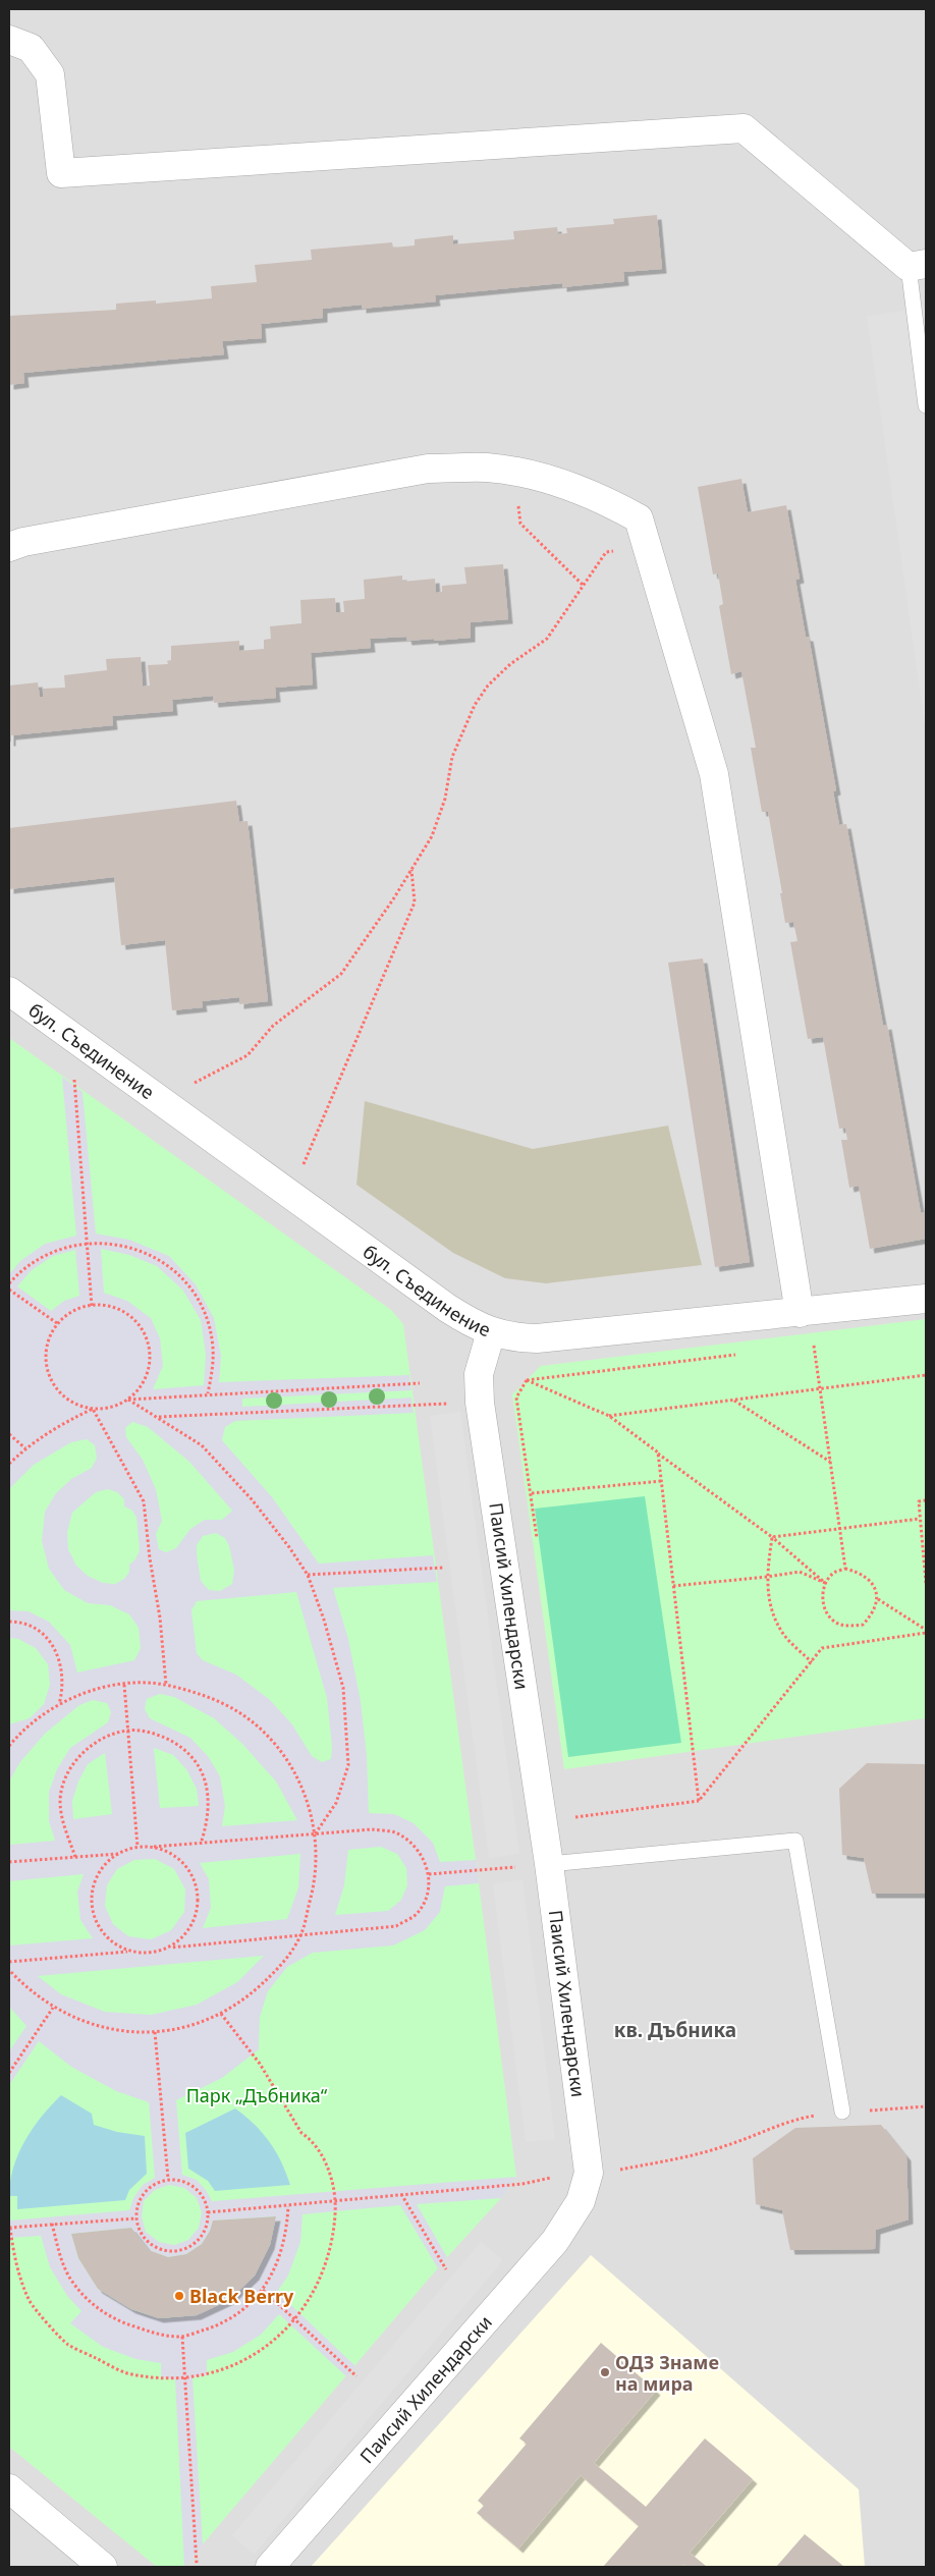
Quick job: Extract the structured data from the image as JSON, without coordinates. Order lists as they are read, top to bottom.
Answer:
{
  "streets": {
    "street": ["бул. Съединение", "Паисий Хилендарски"]
  },
  "crossings": [
    ["бул. Съединение", "Паисий Хилендарски"]
  ],
  "districts": ["кв. Дъбника"],
  "parks": ["Парк „Дъбника“"],
  "places": ["Black Berry", "ОДЗ Знаме на мира"]
}
